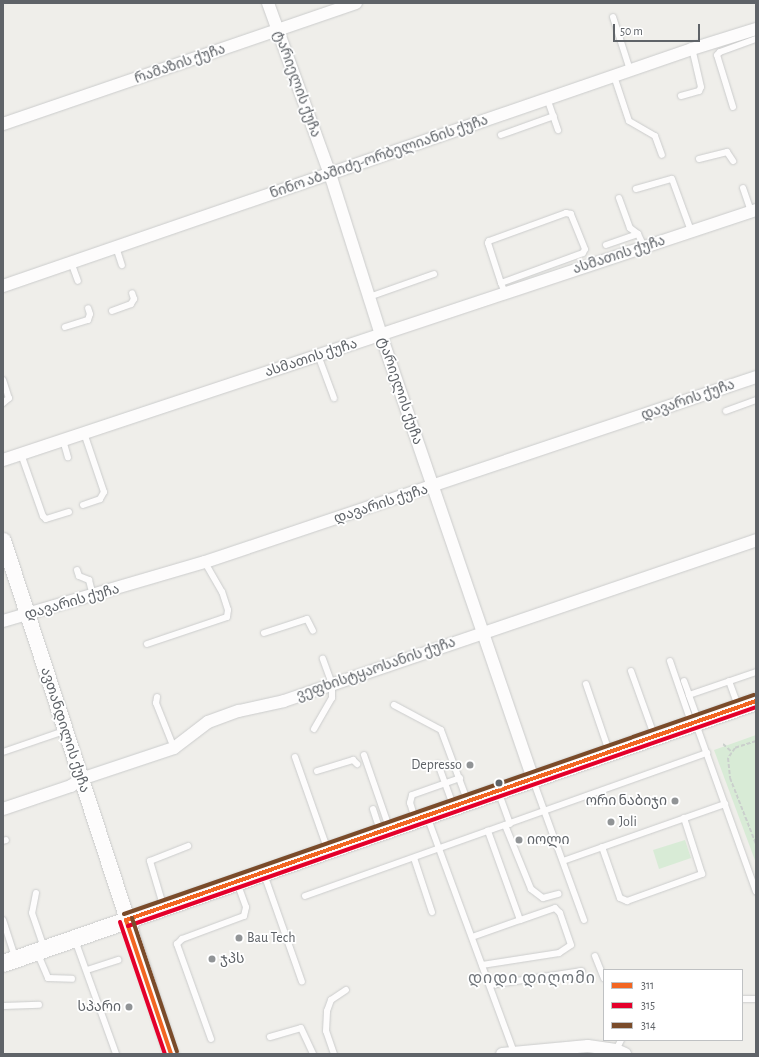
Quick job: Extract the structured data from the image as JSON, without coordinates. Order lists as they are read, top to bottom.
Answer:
{
  "streets": {
    "street": [
      "რამაზის ქუჩა",
      "ტარიელის ქუჩა",
      "ნინო აბაშიძე-ორბელიანის ქუჩა",
      "ასმათის ქუჩა",
      "დავარის ქუჩა",
      "ვეფხისტყაოსანის ქუჩა",
      "ავთანდილის ქუჩა"
    ]
  },
  "crossings": [
    ["რამაზის ქუჩა", "ტარიელის ქუჩა"],
    ["ტარიელის ქუჩა", "ნინო აბაშიძე-ორბელიანის ქუჩა"],
    ["ტარიელის ქუჩა", "ასმათის ქუჩა"],
    ["ტარიელის ქუჩა", "დავარის ქუჩა"],
    ["ტარიელის ქუჩა", "ვეფხისტყაოსანის ქუჩა"],
    ["დავარის ქუჩა", "ავთანდილის ქუჩა"],
    ["ვეფხისტყაოსანის ქუჩა", "ავთანდილის ქუჩა"]
  ],
  "districts": ["დიდი დიღომი"],
  "places": [
    "Depresso",
    "ორი ნაბიჯი",
    "Joli",
    "იოლი",
    "Bau Tech",
    "ჯპს",
    "სპარი"
  ],
  "lines": ["transit line 314", "transit line 311", "transit line 315"],
  "legend": ["311", "315", "314"],
  "scale_bar": "50 m"
}
